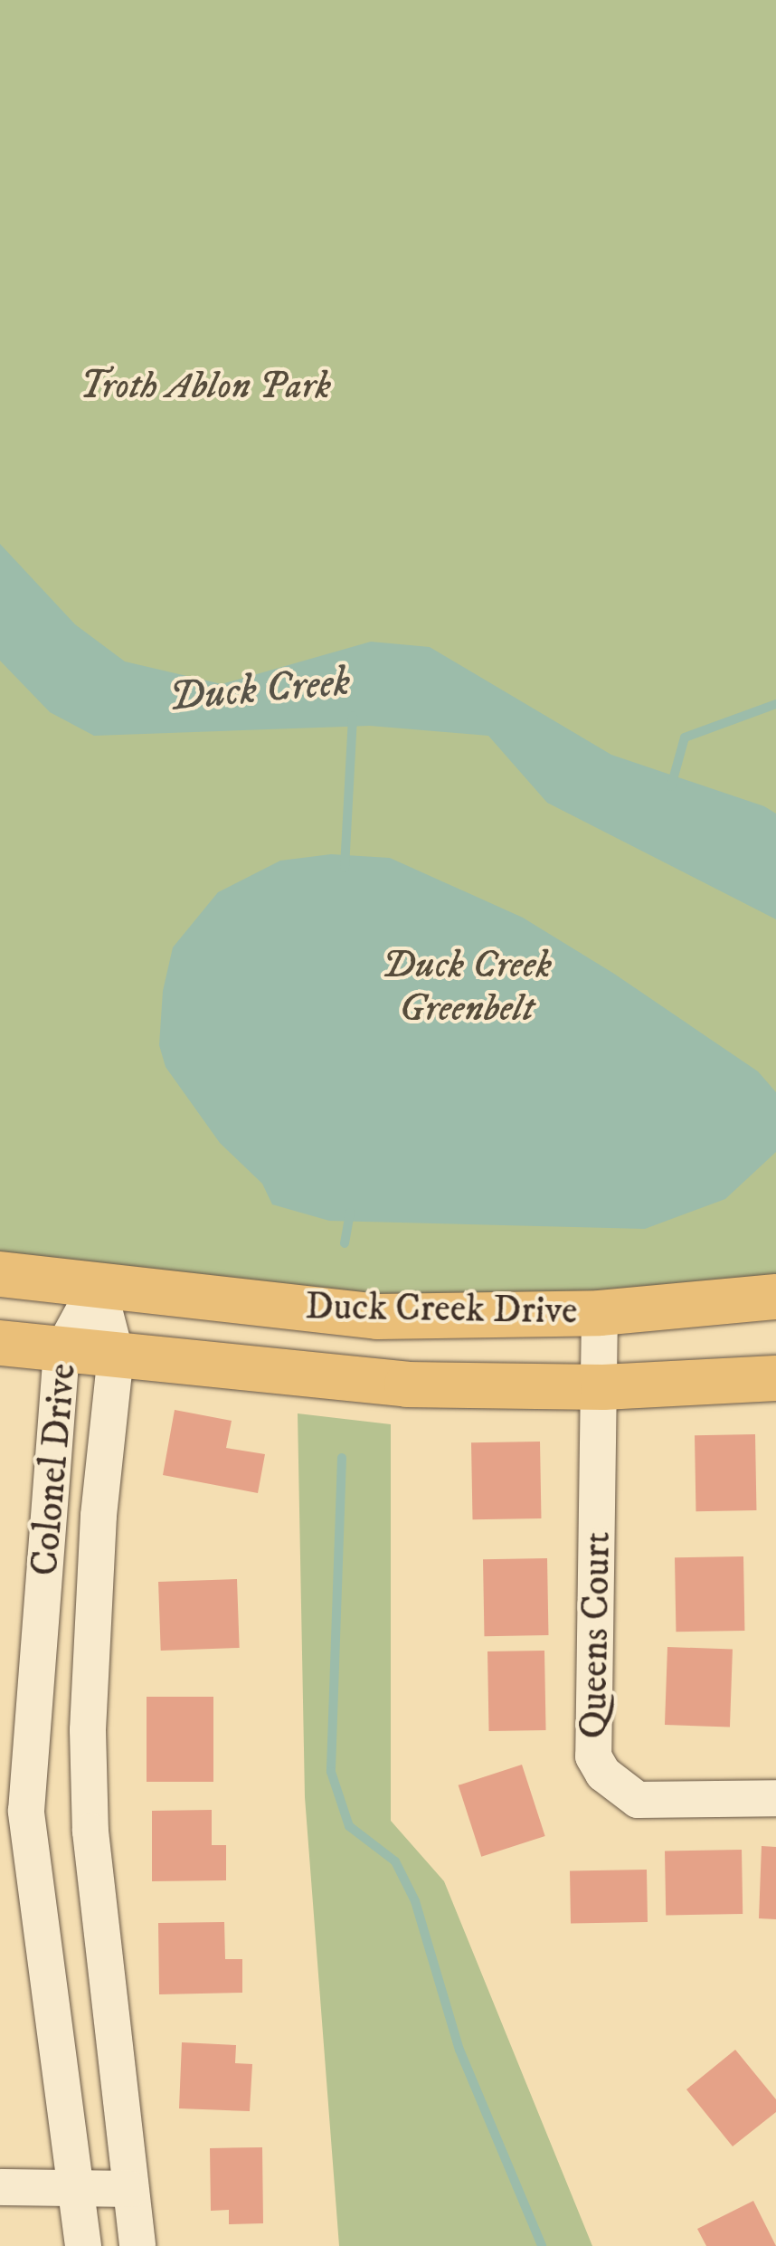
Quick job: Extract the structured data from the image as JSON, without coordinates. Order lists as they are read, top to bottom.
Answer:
{
  "streets": {
    "main road": ["Duck Creek Drive"],
    "street": ["Colonel Drive", "Queens Court"]
  },
  "crossings": [
    ["Duck Creek Drive", "Colonel Drive"],
    ["Duck Creek Drive", "Queens Court"]
  ],
  "water": ["Duck Creek"],
  "parks": ["Troth Ablon Park", "Duck Creek Greenbelt"]
}
